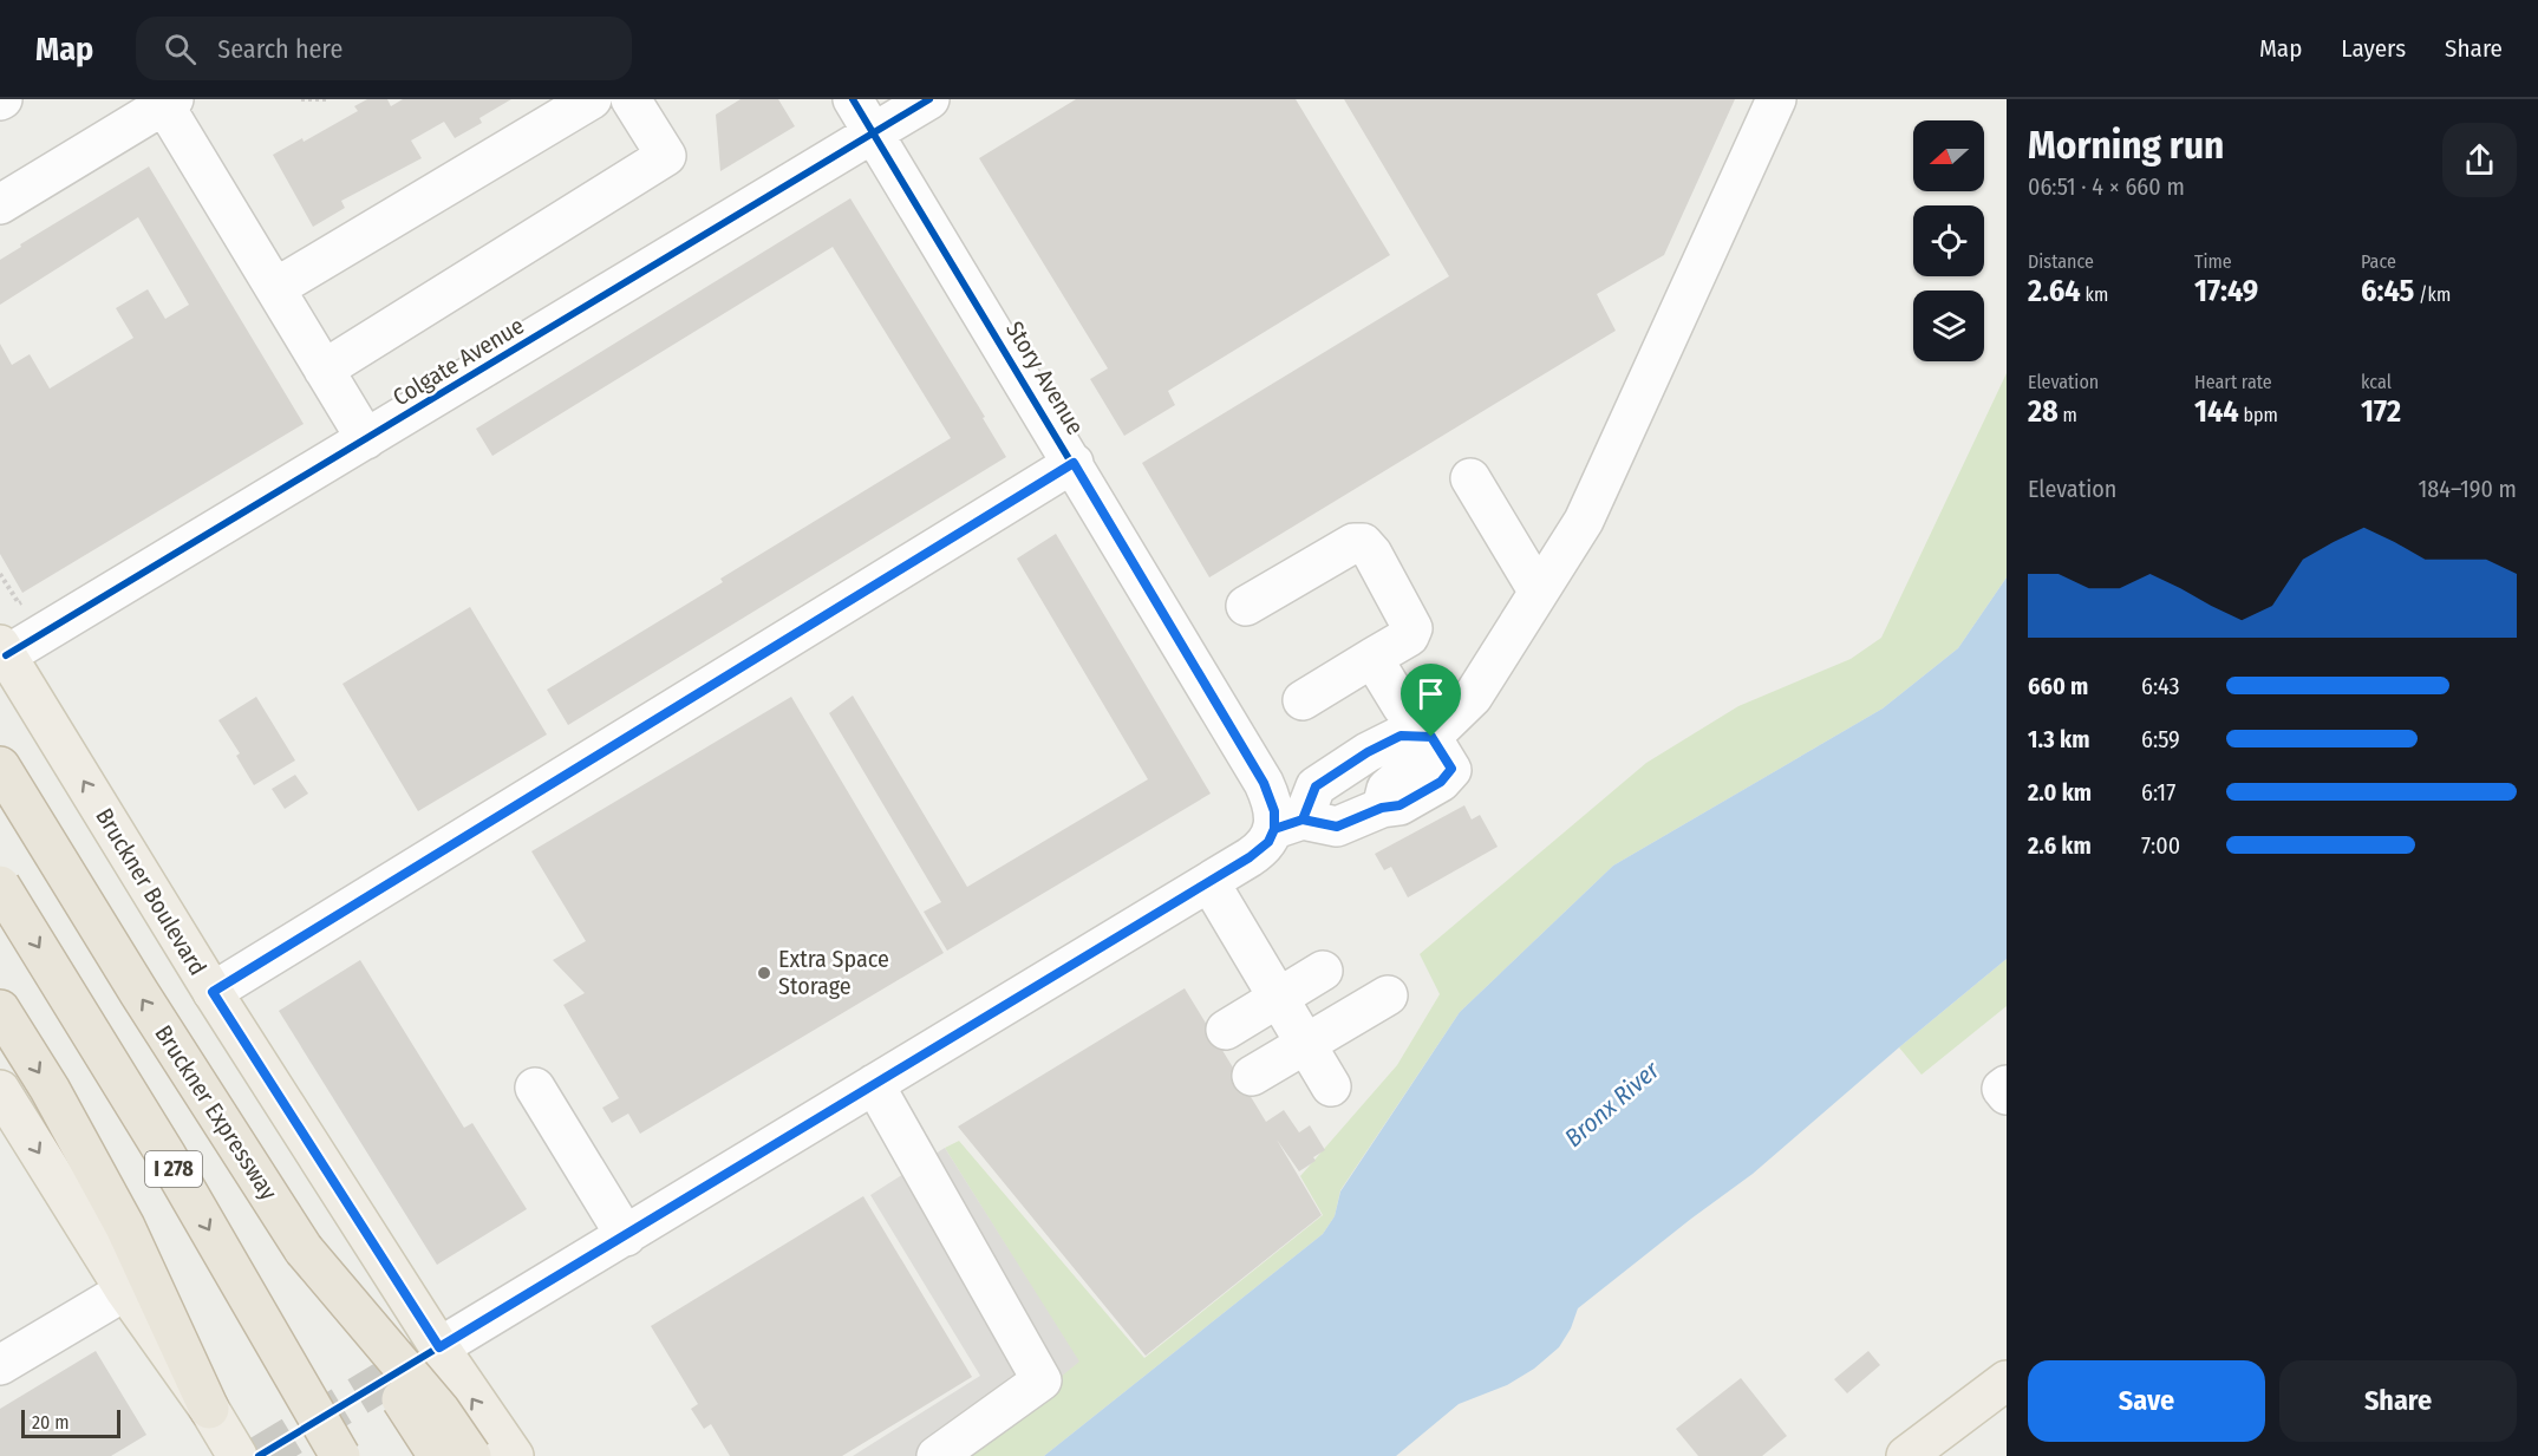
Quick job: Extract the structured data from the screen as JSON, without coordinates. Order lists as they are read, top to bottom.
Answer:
{
  "streets": {
    "highway": ["Bruckner Expressway", "I 278"],
    "main road": ["Bruckner Boulevard"],
    "street": ["Colgate Avenue", "Story Avenue"]
  },
  "crossings": [
    ["Colgate Avenue", "Story Avenue"],
    ["Colgate Avenue", "Bruckner Boulevard"]
  ],
  "one_way": ["Bruckner Boulevard"],
  "water": ["Bronx River"],
  "places": ["Extra Space Storage"],
  "scale_bar": "20 m",
  "north": "left",
  "page": {
    "header": "Map",
    "search": "Search here",
    "nav": ["Map", "Layers", "Share"],
    "heading": ["Morning run", "06:51 · 4 × 660 m"],
    "stats": [
      ["Distance", "2.64 km"],
      ["Time", "17:49"],
      ["Pace", "6:45 /km"],
      ["Elevation", "28 m"],
      ["Heart rate", "144 bpm"],
      ["kcal", "172"]
    ],
    "chart": ["Elevation", "184–190 m"],
    "list": [
      {
        "name": "660 m",
        "note": "6:43"
      },
      {
        "name": "1.3 km",
        "note": "6:59"
      },
      {
        "name": "2.0 km",
        "note": "6:17"
      },
      {
        "name": "2.6 km",
        "note": "7:00"
      }
    ],
    "buttons": ["Save", "Share"],
    "scale": "20 m"
  }
}
